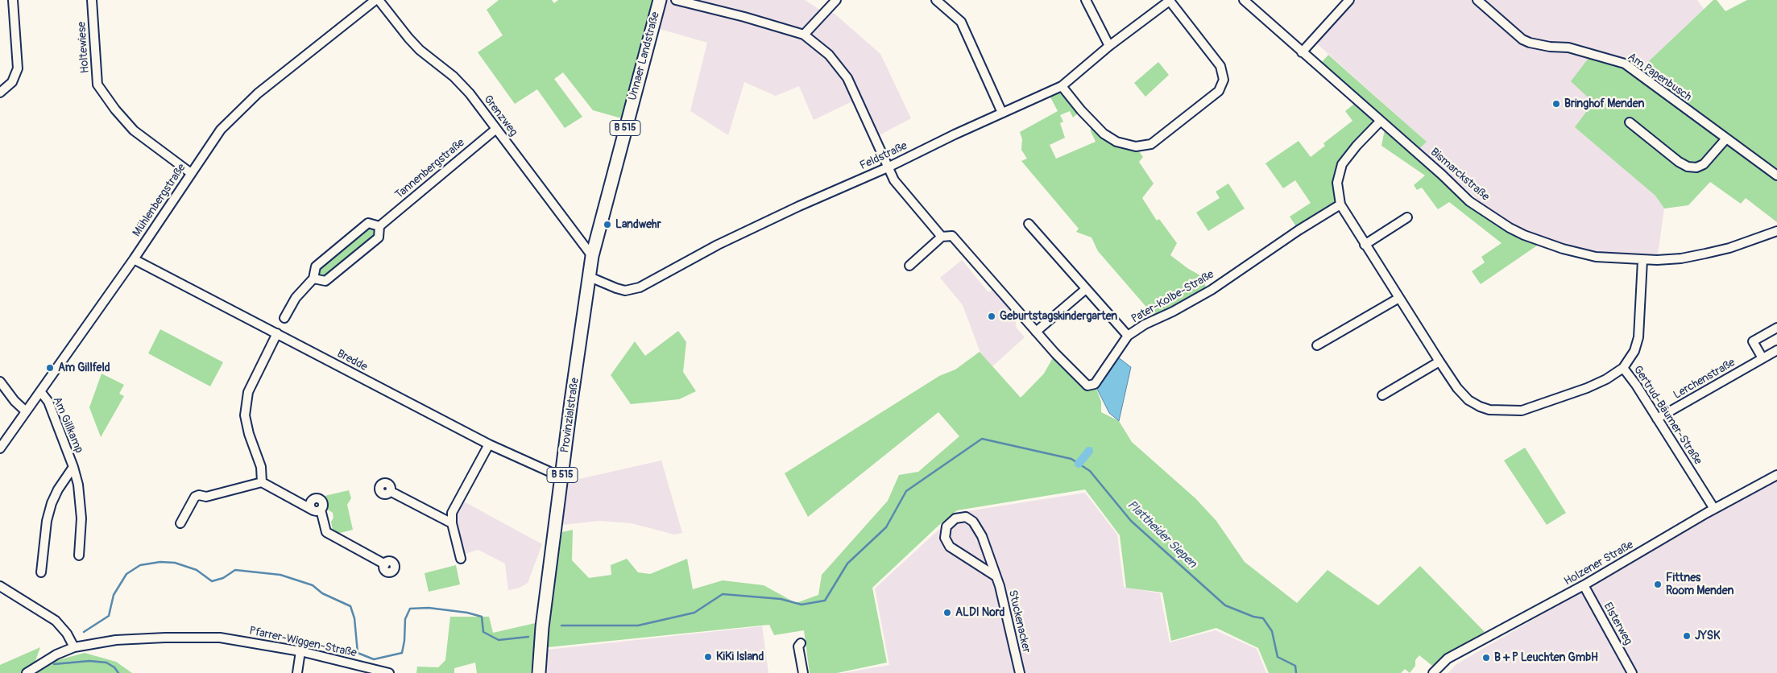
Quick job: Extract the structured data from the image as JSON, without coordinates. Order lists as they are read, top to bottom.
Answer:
{
  "streets": {
    "main road": ["Unnaer Landstraße", "B 515", "Provinzialstraße"],
    "street": [
      "Holtewiese",
      "Am Papenbusch",
      "Grenzweg",
      "Feldstraße",
      "Tannenbergstraße",
      "Bismarckstraße",
      "Mühlenbergstraße",
      "Pater-Kolbe-Straße",
      "Bredde",
      "Lerchenstraße",
      "Gertrud-Bäumer-Straße",
      "Am Gillkamp",
      "Holzener Straße",
      "Stuckenacker",
      "Elsterweg",
      "Pfarrer-Wiggen-Straße"
    ]
  },
  "crossings": [
    ["Holtewiese", "Mühlenbergstraße"],
    ["Unnaer Landstraße", "Grenzweg"],
    ["Unnaer Landstraße", "Feldstraße"],
    ["Unnaer Landstraße", "Provinzialstraße"],
    ["Grenzweg", "Tannenbergstraße"],
    ["Feldstraße", "Pater-Kolbe-Straße"],
    ["Feldstraße", "Provinzialstraße"],
    ["Bismarckstraße", "Gertrud-Bäumer-Straße"],
    ["Mühlenbergstraße", "Bredde"],
    ["Mühlenbergstraße", "Am Gillkamp"],
    ["Bredde", "Provinzialstraße"],
    ["Lerchenstraße", "Gertrud-Bäumer-Straße"],
    ["Gertrud-Bäumer-Straße", "Holzener Straße"],
    ["Holzener Straße", "Elsterweg"]
  ],
  "water": ["Plattheider Siepen"],
  "places": [
    "Bringhof Menden",
    "Landwehr",
    "Geburtstagskindergarten",
    "Am Gillfeld",
    "Fittnes Room Menden",
    "ALDI Nord",
    "JYSK",
    "KiKi Island",
    "B + P Leuchten GmbH"
  ]
}
